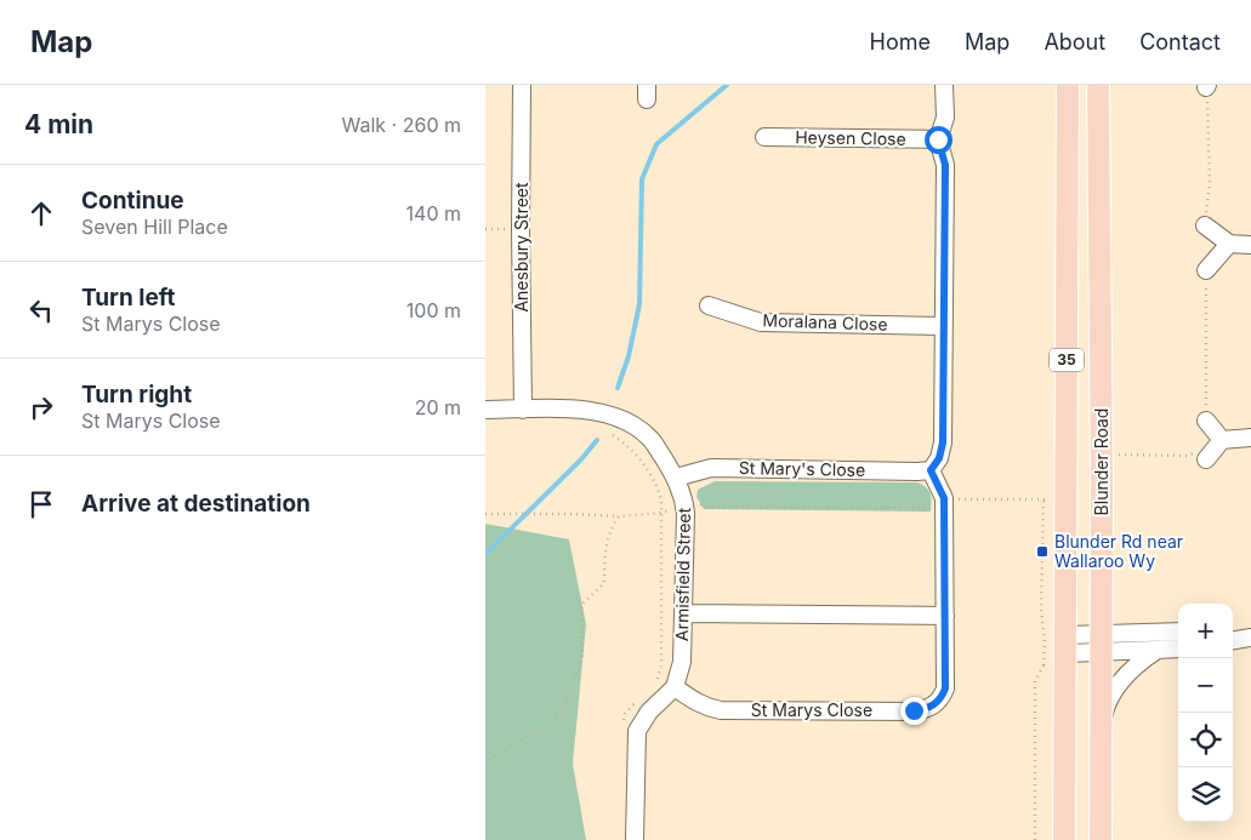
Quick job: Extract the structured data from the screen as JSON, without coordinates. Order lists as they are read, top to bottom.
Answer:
{
  "streets": {
    "main road": ["35", "Blunder Road"],
    "street": [
      "Heysen Close",
      "Anesbury Street",
      "Moralana Close",
      "St Mary's Close",
      "Armisfield Street",
      "St Marys Close"
    ]
  },
  "crossings": [
    ["Anesbury Street", "Armisfield Street"],
    ["St Mary's Close", "Armisfield Street"],
    ["St Mary's Close", "St Marys Close"],
    ["Armisfield Street", "St Marys Close"]
  ],
  "places": {
    "transit": ["Blunder Rd near Wallaroo Wy"]
  },
  "page": {
    "header": "Map",
    "nav": [
      "Home",
      "Map",
      "About",
      "Contact"
    ],
    "heading": ["4 min", "Walk · 260 m"],
    "list": [
      ["Continue", "Seven Hill Place", "140 m"],
      ["Turn left", "St Marys Close", "100 m"],
      ["Turn right", "St Marys Close", "20 m"],
      "Arrive at destination"
    ],
    "map_buttons": ["+", "−"]
  }
}
